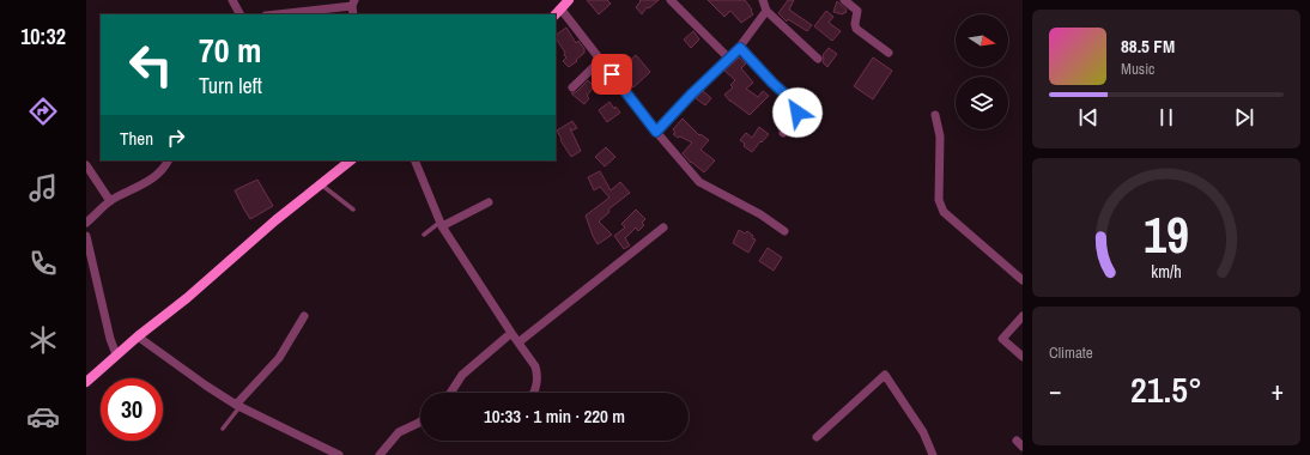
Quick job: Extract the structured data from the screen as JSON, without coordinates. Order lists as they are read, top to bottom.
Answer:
{
  "north": "right",
  "page": {
    "tabs": "10:32",
    "turn": ["70 m", "Turn left"],
    "song": ["88.5 FM", "Music"],
    "then": "Then",
    "tile": "Climate",
    "heat": ["−", "21.5°", "+"],
    "limit": "30",
    "trip": "10:33 · 1 min · 220 m",
    "gauge": ["19", "km/h"]
  }
}
